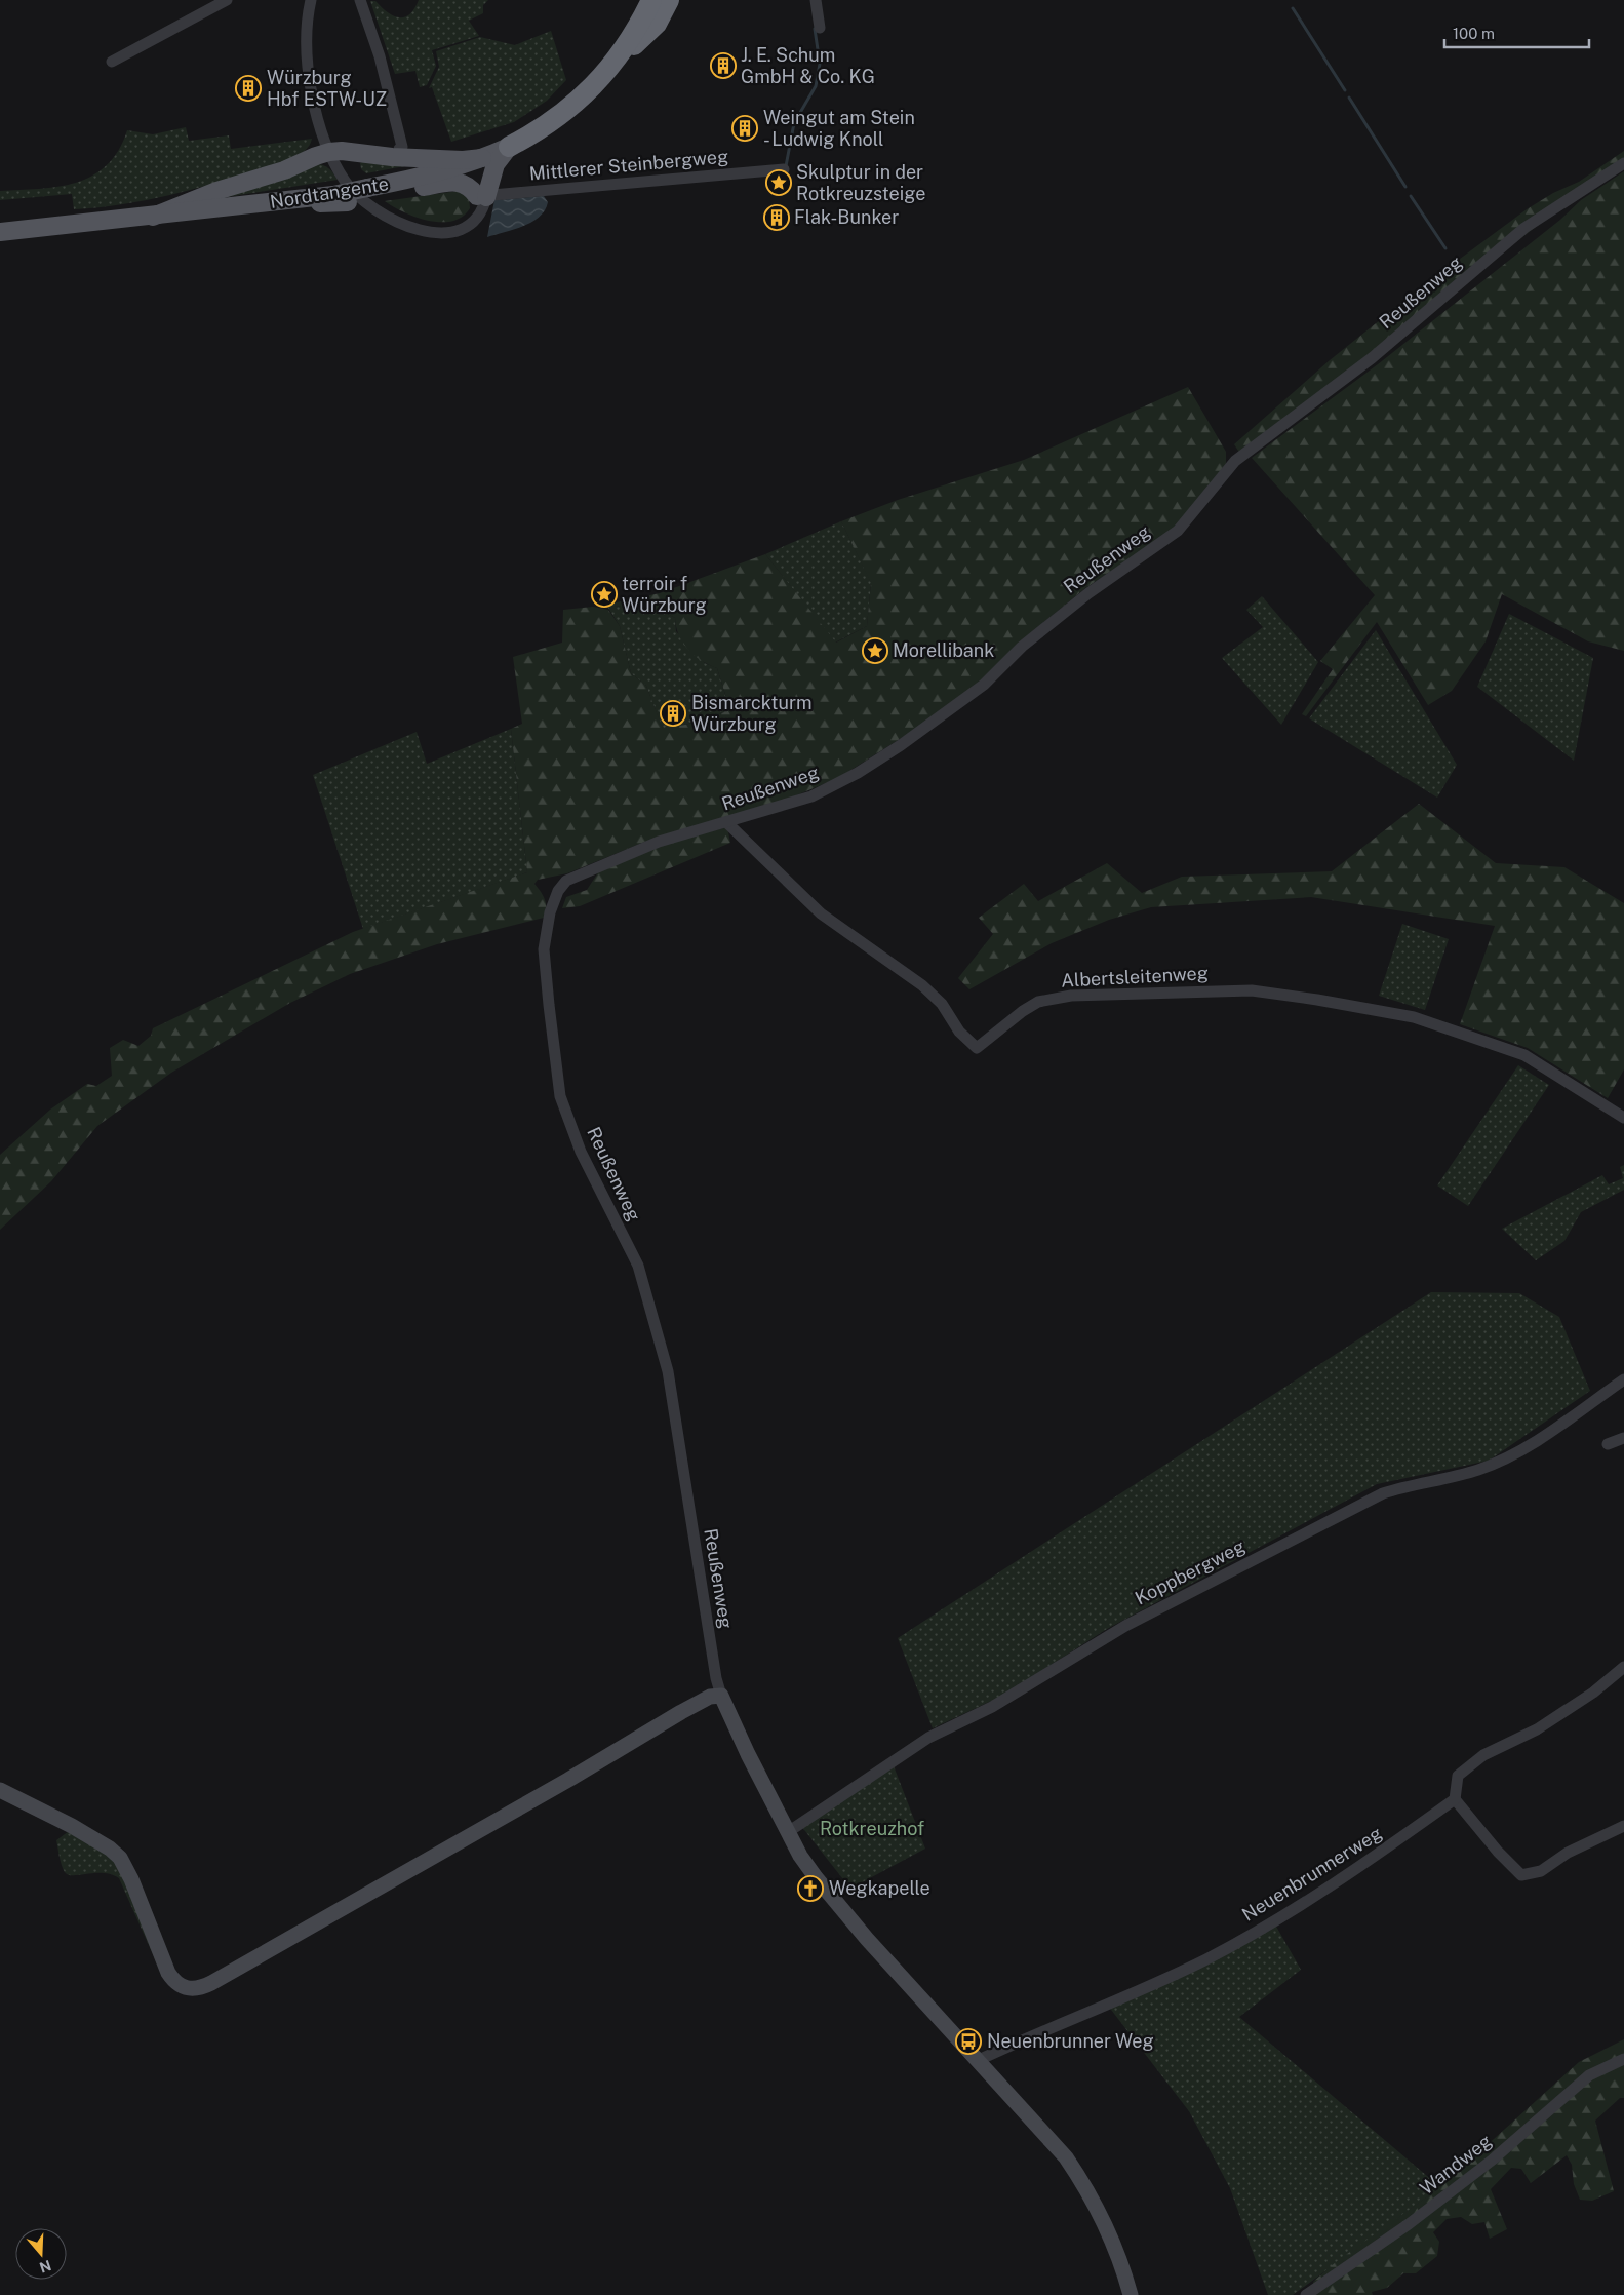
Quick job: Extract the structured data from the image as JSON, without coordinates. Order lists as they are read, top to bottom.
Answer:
{
  "streets": {
    "highway": ["Nordtangente"],
    "street": [
      "Mittlerer Steinbergweg",
      "Reußenweg",
      "Albertsleitenweg",
      "Koppbergweg",
      "Neuenbrunnerweg",
      "Wandweg"
    ]
  },
  "crossings": [
    ["Reußenweg", "Albertsleitenweg"]
  ],
  "parks": ["Rotkreuzhof"],
  "places": {
    "building": [
      "J. E. Schum GmbH & Co. KG",
      "Würzburg Hbf ESTW-UZ",
      "Weingut am Stein - Ludwig Knoll",
      "Flak-Bunker",
      "Bismarckturm Würzburg"
    ],
    "place": ["Skulptur in der Rotkreuzsteige", "terroir f Würzburg", "Morellibank"],
    "church": ["Wegkapelle"],
    "bus stop": ["Neuenbrunner Weg"]
  },
  "scale_bar": "100 m",
  "north": "bottom"
}
